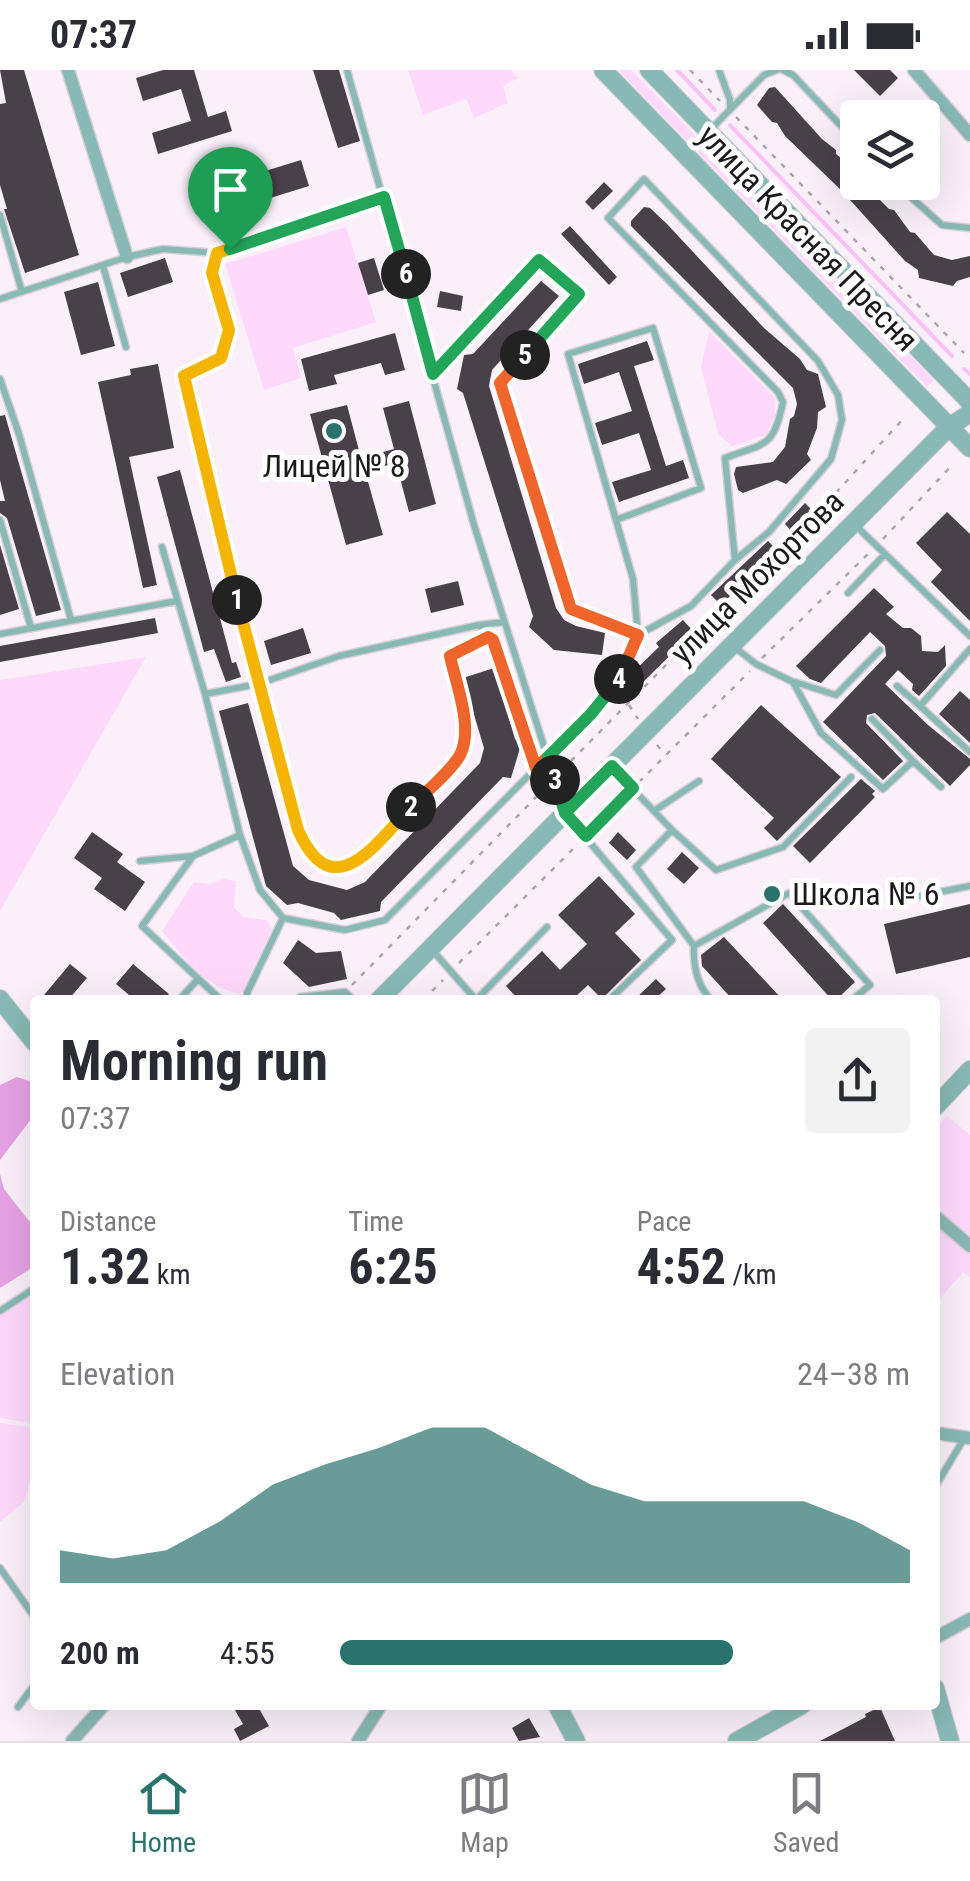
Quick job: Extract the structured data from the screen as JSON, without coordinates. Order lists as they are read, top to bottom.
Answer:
{
  "streets": {
    "street": ["улица Красная Пресня", "улица Мохортова"]
  },
  "crossings": [
    ["улица Красная Пресня", "улица Мохортова"]
  ],
  "places": ["Лицей № 8", "Школа № 6"],
  "page": {
    "status": "07:37",
    "pins": [
      "6",
      "5",
      "1",
      "4",
      "3",
      "2"
    ],
    "heading": ["Morning run", "07:37"],
    "stats": [
      ["Distance", "1.32 km"],
      ["Time", "6:25"],
      ["Pace", "4:52 /km"]
    ],
    "chart": ["Elevation", "24–38 m"],
    "list": [
      {
        "name": "200 m",
        "note": "4:55"
      }
    ],
    "tabs": ["Home", "Map", "Saved"]
  }
}
